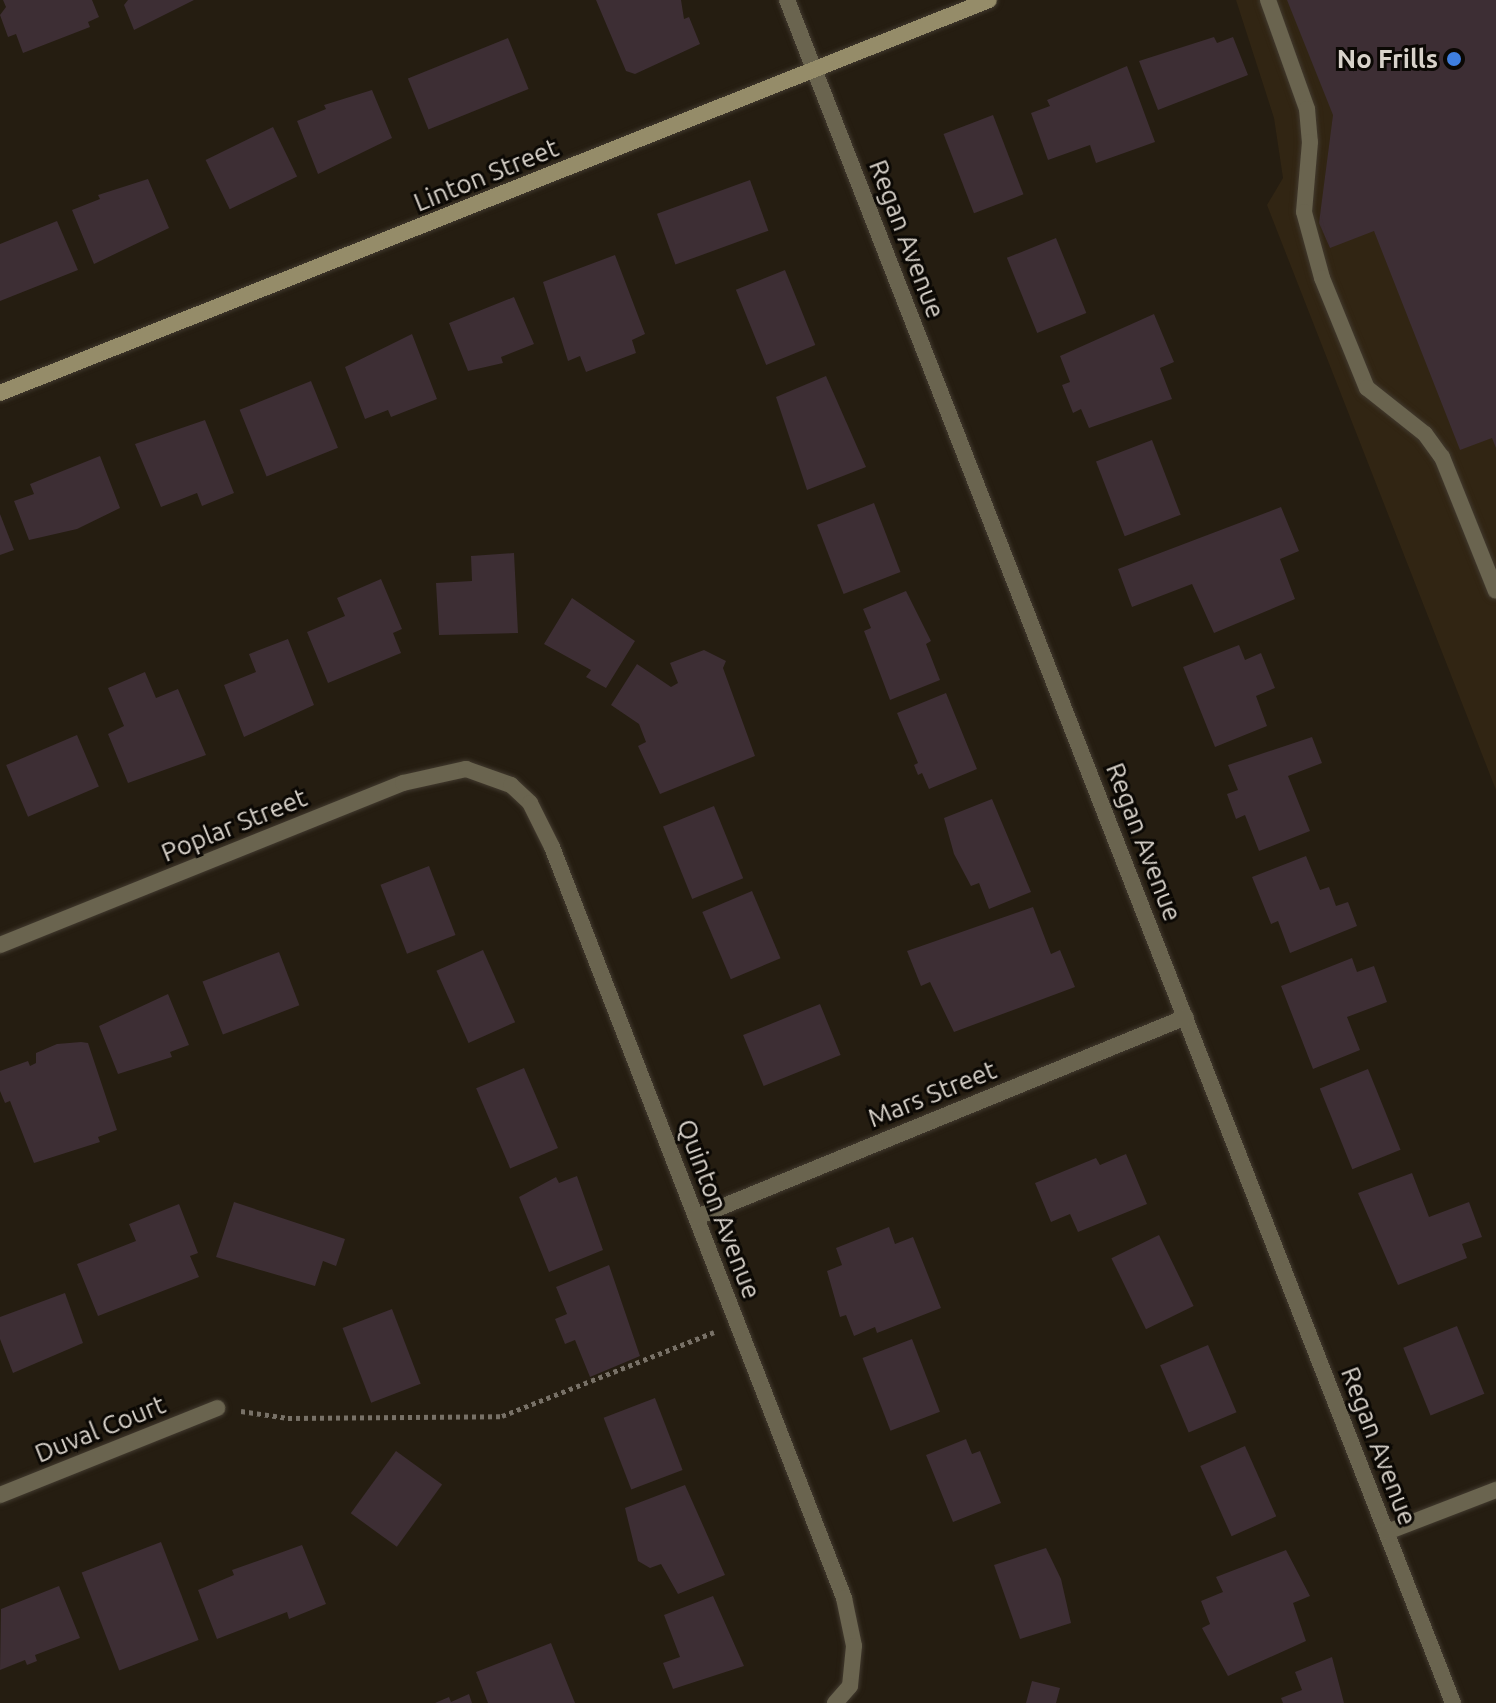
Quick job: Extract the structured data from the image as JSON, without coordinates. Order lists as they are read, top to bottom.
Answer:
{
  "streets": {
    "street": [
      "Linton Street",
      "Regan Avenue",
      "Poplar Street",
      "Mars Street",
      "Quinton Avenue",
      "Duval Court"
    ]
  },
  "crossings": [
    ["Linton Street", "Regan Avenue"],
    ["Regan Avenue", "Mars Street"],
    ["Poplar Street", "Quinton Avenue"],
    ["Mars Street", "Quinton Avenue"]
  ],
  "places": ["No Frills"]
}
